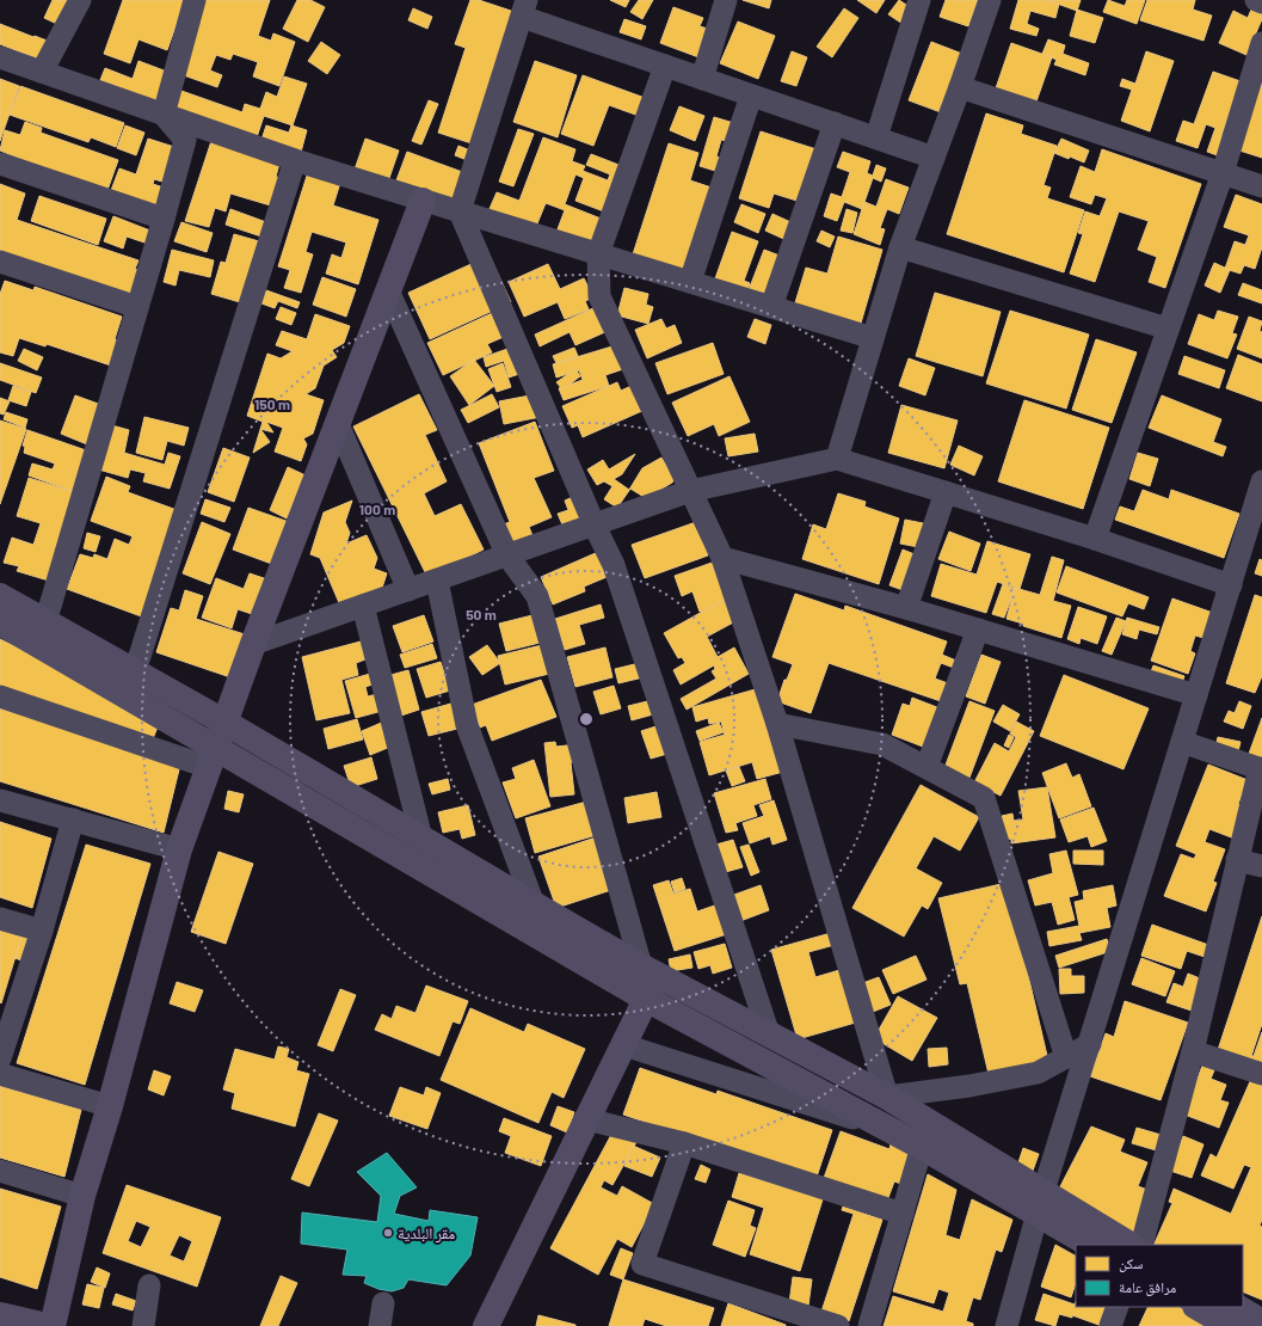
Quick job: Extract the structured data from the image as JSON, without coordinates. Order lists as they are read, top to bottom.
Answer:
{
  "places": ["مقر البلدية"],
  "legend": ["سكن", "مرافق عامة"],
  "rings": ["150 m", "100 m", "50 m"]
}
